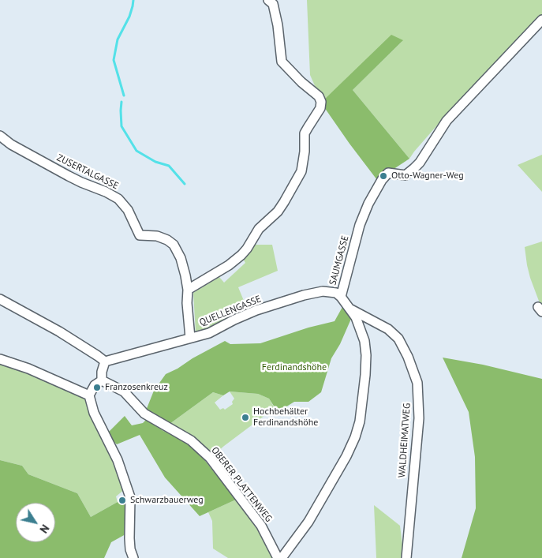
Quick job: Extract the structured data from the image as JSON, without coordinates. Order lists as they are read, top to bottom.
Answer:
{
  "streets": {
    "street": [
      "ZUSERTALGASSE",
      "SAUMGASSE",
      "QUELLENGASSE",
      "WALDHEIMATWEG",
      "OBERER PLATTENWEG"
    ]
  },
  "crossings": [
    ["ZUSERTALGASSE", "QUELLENGASSE"],
    ["SAUMGASSE", "QUELLENGASSE"],
    ["SAUMGASSE", "WALDHEIMATWEG"]
  ],
  "parks": ["Ferdinandshöhe"],
  "places": [
    "Otto-Wagner-Weg",
    "Franzosenkreuz",
    "Hochbehälter Ferdinandshöhe",
    "Schwarzbauerweg"
  ],
  "north": "bottom right"
}
